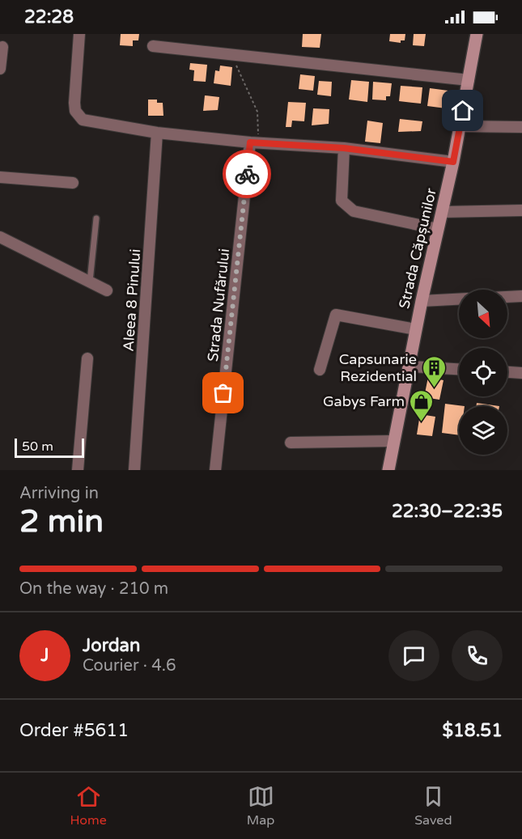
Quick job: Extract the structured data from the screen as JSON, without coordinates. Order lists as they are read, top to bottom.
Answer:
{
  "streets": {
    "street": ["Strada Căpșunilor", "Aleea 8 Pinului", "Strada Nufărului"]
  },
  "places": {
    "building": ["Capsunarie Rezidential"],
    "shop": ["Gabys Farm"]
  },
  "scale_bar": "50 m",
  "north": "bottom right",
  "page": {
    "status": "22:28",
    "scale": "50 m",
    "heading": ["2 min", "Arriving in", "22:30–22:35"],
    "panel": [
      "Jordan",
      "Courier · 4.6",
      "Order #5611",
      "$18.51"
    ],
    "bar": "On the way · 210 m",
    "round": "J",
    "tabs": ["Home", "Map", "Saved"]
  }
}
